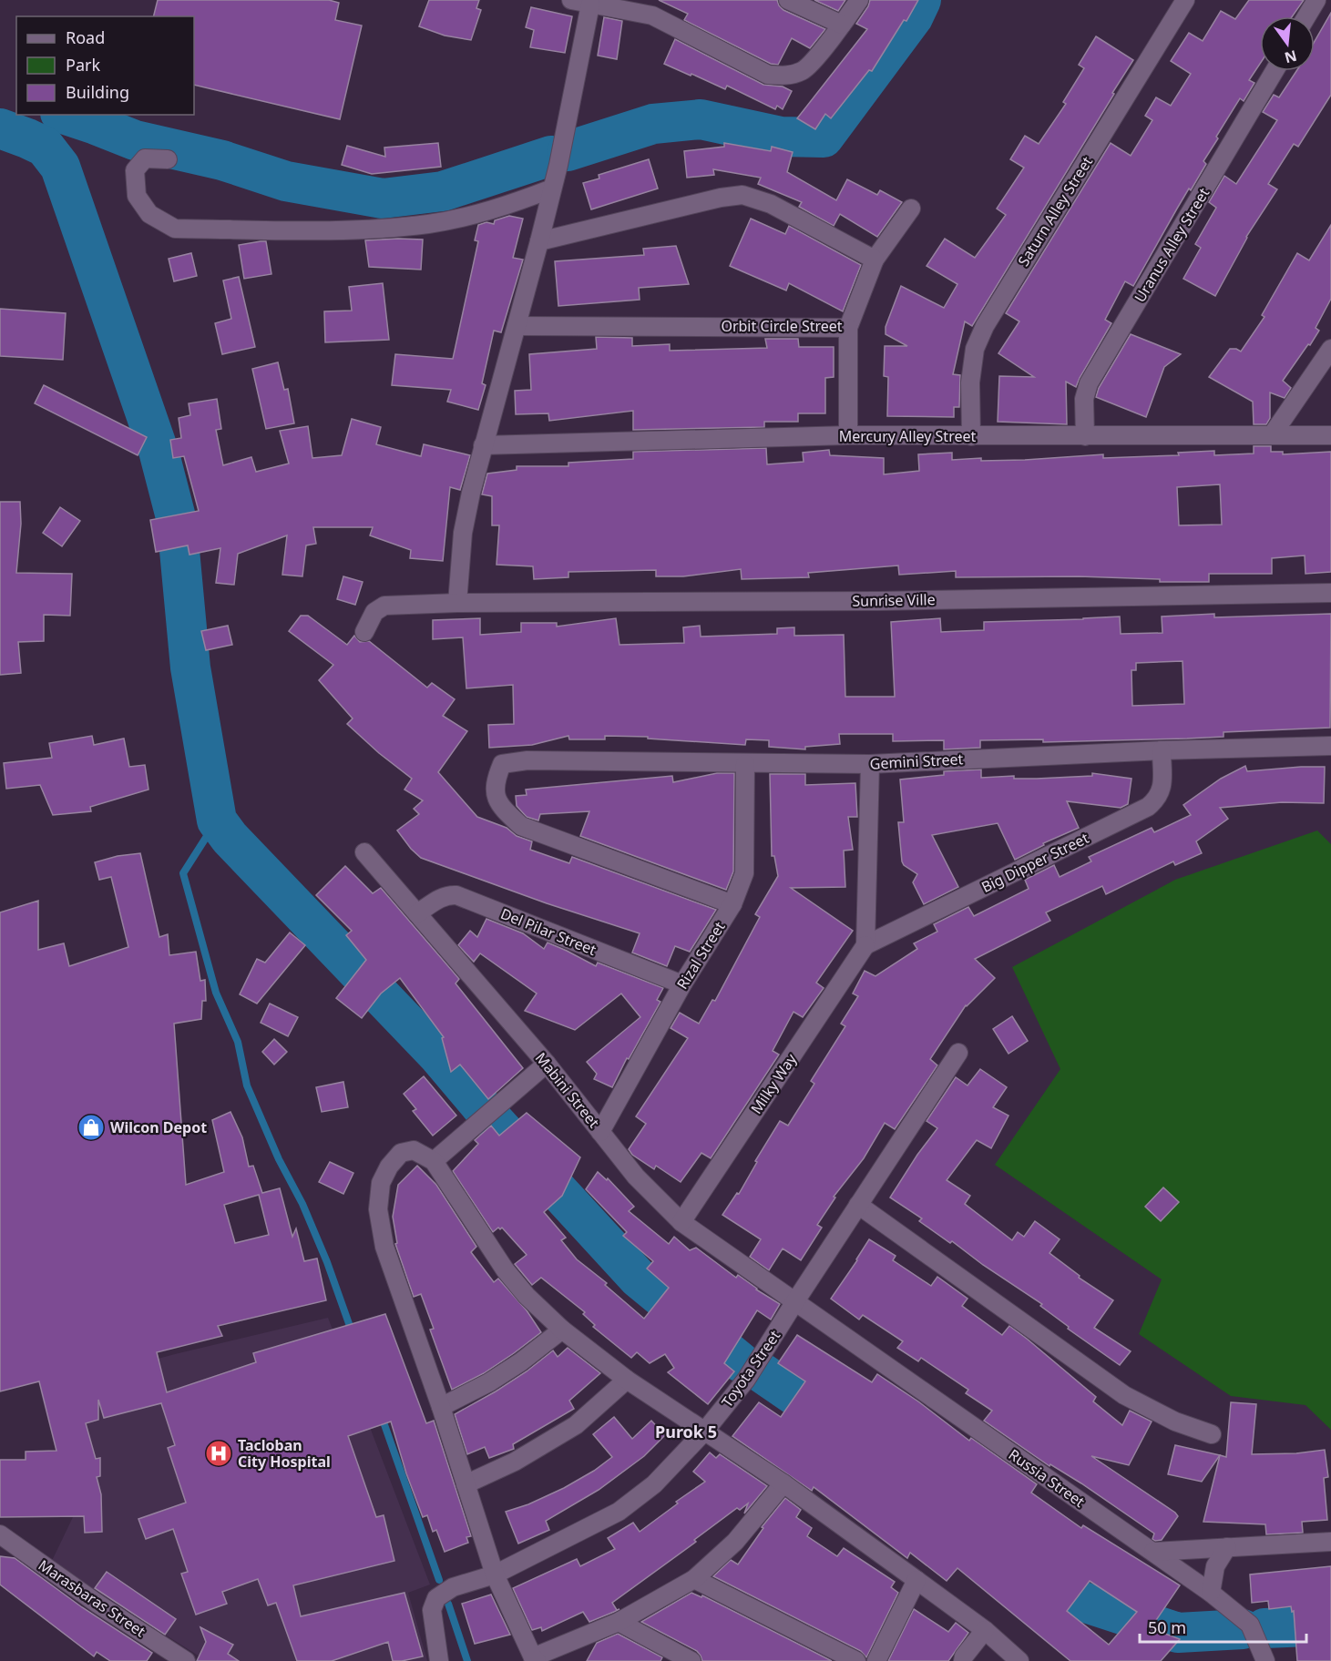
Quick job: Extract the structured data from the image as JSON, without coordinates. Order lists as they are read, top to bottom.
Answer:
{
  "streets": {
    "street": [
      "Saturn Alley Street",
      "Uranus Alley Street",
      "Orbit Circle Street",
      "Mercury Alley Street",
      "Sunrise Ville",
      "Gemini Street",
      "Big Dipper Street",
      "Del Pilar Street",
      "Rizal Street",
      "Milky Way",
      "Mabini Street",
      "Toyota Street",
      "Russia Street",
      "Marasbaras Street"
    ]
  },
  "crossings": [
    ["Saturn Alley Street", "Mercury Alley Street"],
    ["Uranus Alley Street", "Mercury Alley Street"],
    ["Gemini Street", "Big Dipper Street"],
    ["Gemini Street", "Rizal Street"],
    ["Big Dipper Street", "Milky Way"],
    ["Del Pilar Street", "Rizal Street"],
    ["Del Pilar Street", "Mabini Street"],
    ["Rizal Street", "Mabini Street"],
    ["Milky Way", "Mabini Street"],
    ["Mabini Street", "Toyota Street"],
    ["Mabini Street", "Russia Street"],
    ["Toyota Street", "Russia Street"]
  ],
  "districts": ["Purok 5"],
  "places": {
    "shop": ["Wilcon Depot"],
    "hospital": ["Tacloban City Hospital"]
  },
  "legend": ["Road", "Park", "Building"],
  "scale_bar": "50 m",
  "north": "bottom"
}
